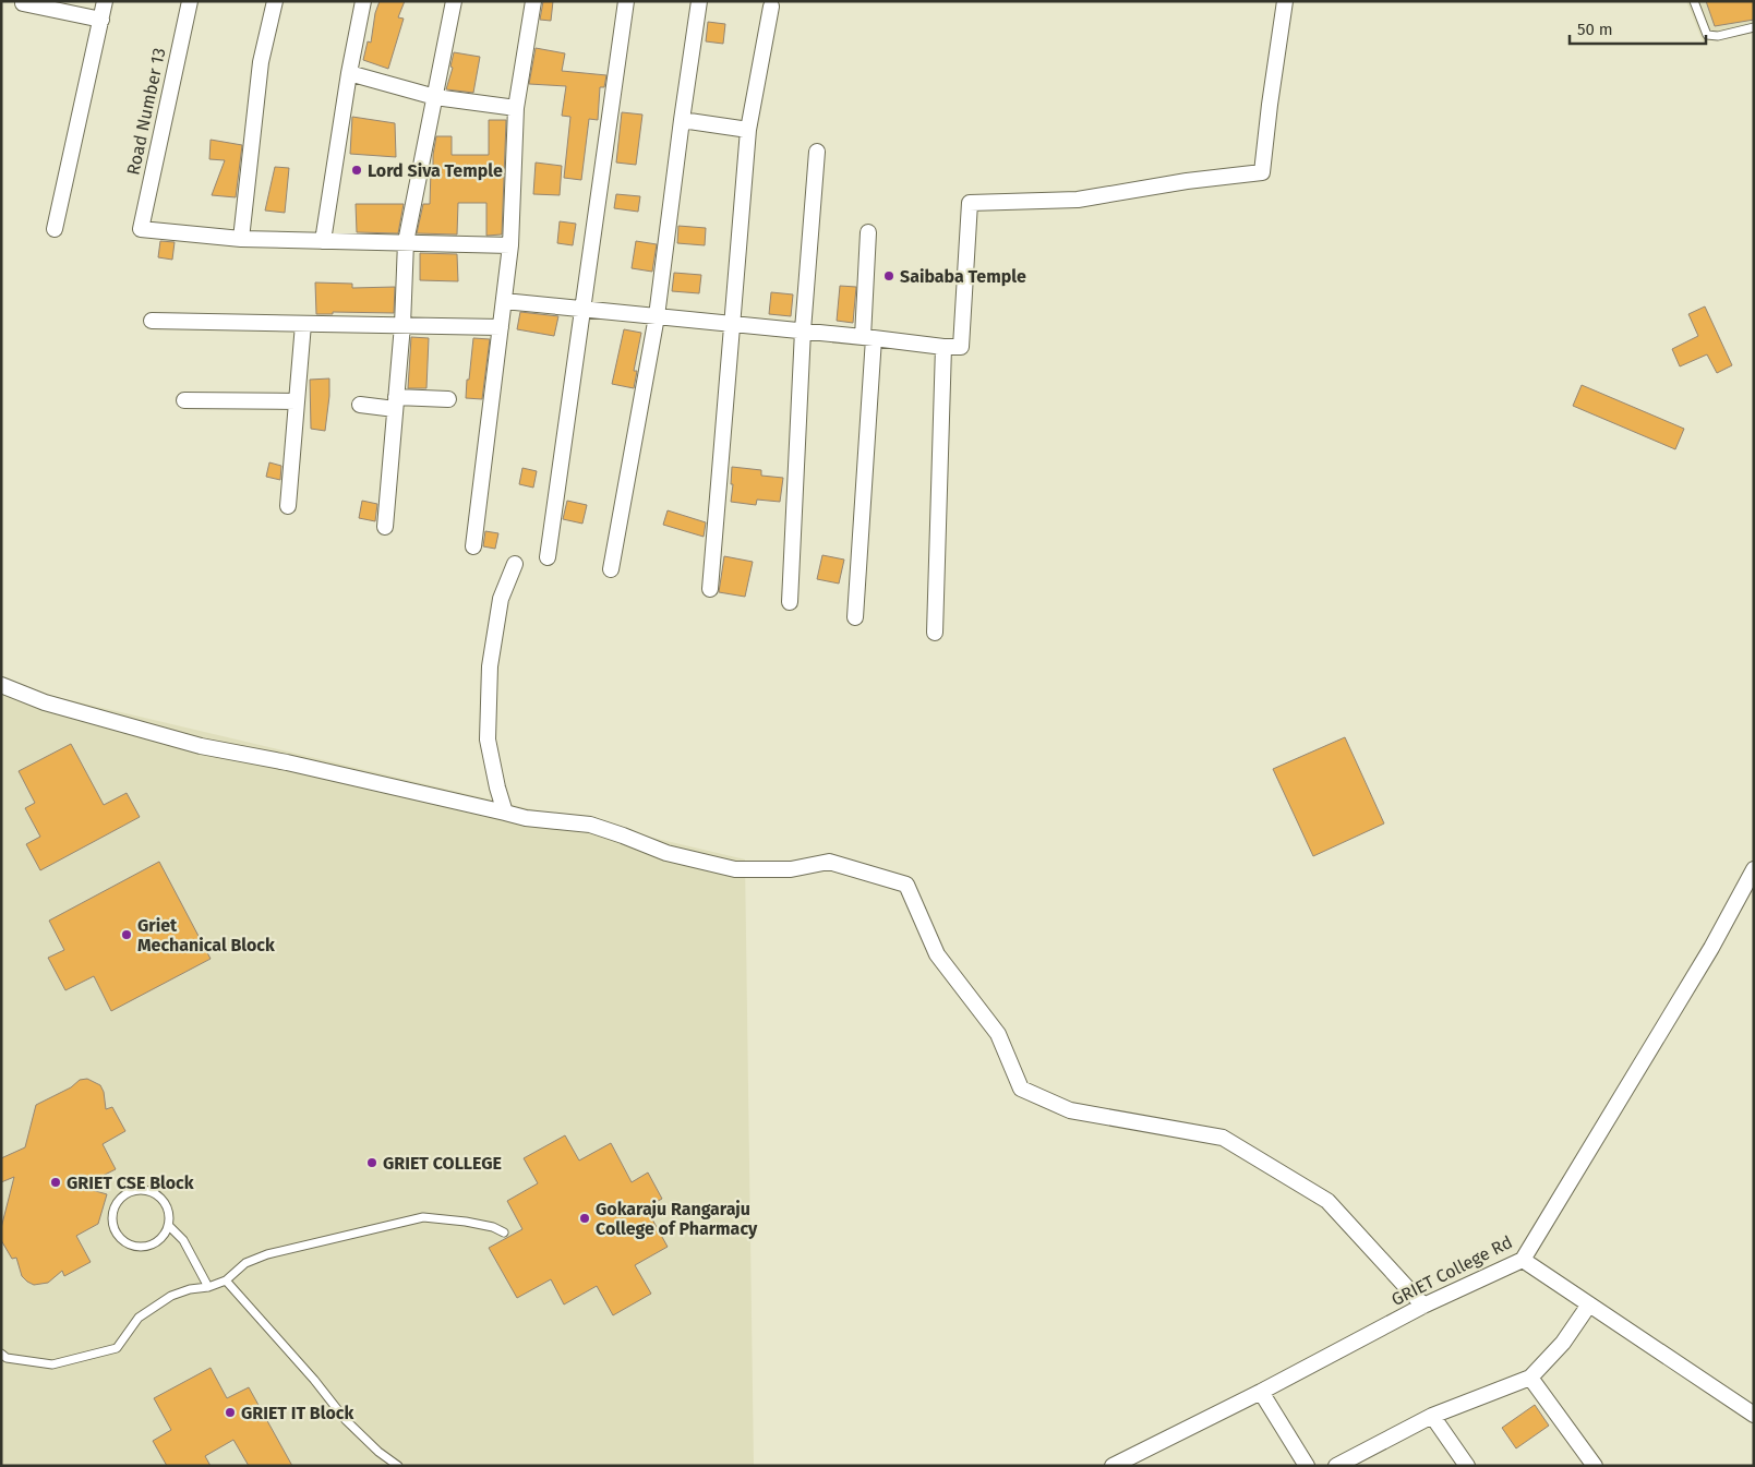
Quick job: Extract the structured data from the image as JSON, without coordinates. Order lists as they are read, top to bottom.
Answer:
{
  "streets": {
    "street": ["Road Number 13", "GRIET College Rd"]
  },
  "places": [
    "Lord Siva Temple",
    "Saibaba Temple",
    "Griet Mechanical Block",
    "GRIET COLLEGE",
    "GRIET CSE Block",
    "Gokaraju Rangaraju College of Pharmacy",
    "GRIET IT Block"
  ],
  "scale_bar": "50 m"
}
